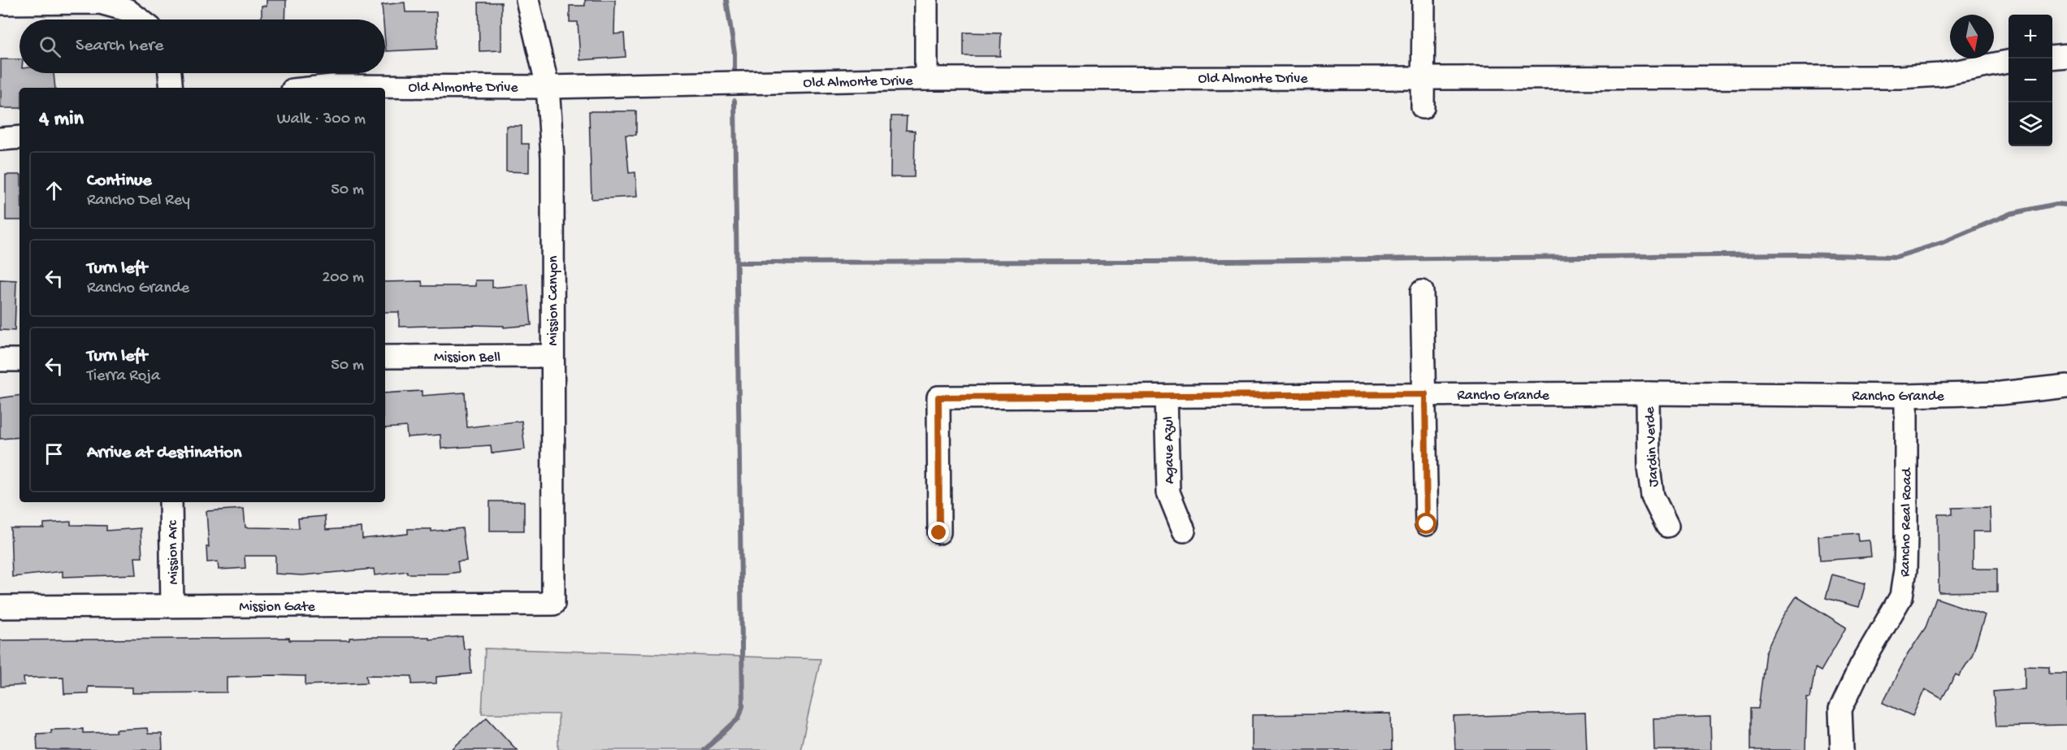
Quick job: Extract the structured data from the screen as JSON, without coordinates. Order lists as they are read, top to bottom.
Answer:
{
  "streets": {
    "street": [
      "Old Almonte Drive",
      "Mission Canyon",
      "Mission Bell",
      "Rancho Grande",
      "Jardin Verde",
      "Agave Azul",
      "Rancho Real Road",
      "Mission Arc",
      "Mission Gate"
    ]
  },
  "crossings": [
    ["Old Almonte Drive", "Mission Canyon"],
    ["Mission Canyon", "Mission Bell"],
    ["Mission Canyon", "Mission Gate"],
    ["Rancho Grande", "Jardin Verde"],
    ["Rancho Grande", "Agave Azul"],
    ["Rancho Grande", "Rancho Real Road"],
    ["Mission Arc", "Mission Gate"]
  ],
  "north": "bottom",
  "page": {
    "map_buttons": ["+", "−"],
    "search": "Search here",
    "heading": ["4 min", "Walk · 300 m"],
    "list": [
      ["Continue", "Rancho Del Rey", "50 m"],
      ["Turn left", "Rancho Grande", "200 m"],
      ["Turn left", "Tierra Roja", "50 m"],
      "Arrive at destination"
    ]
  }
}
